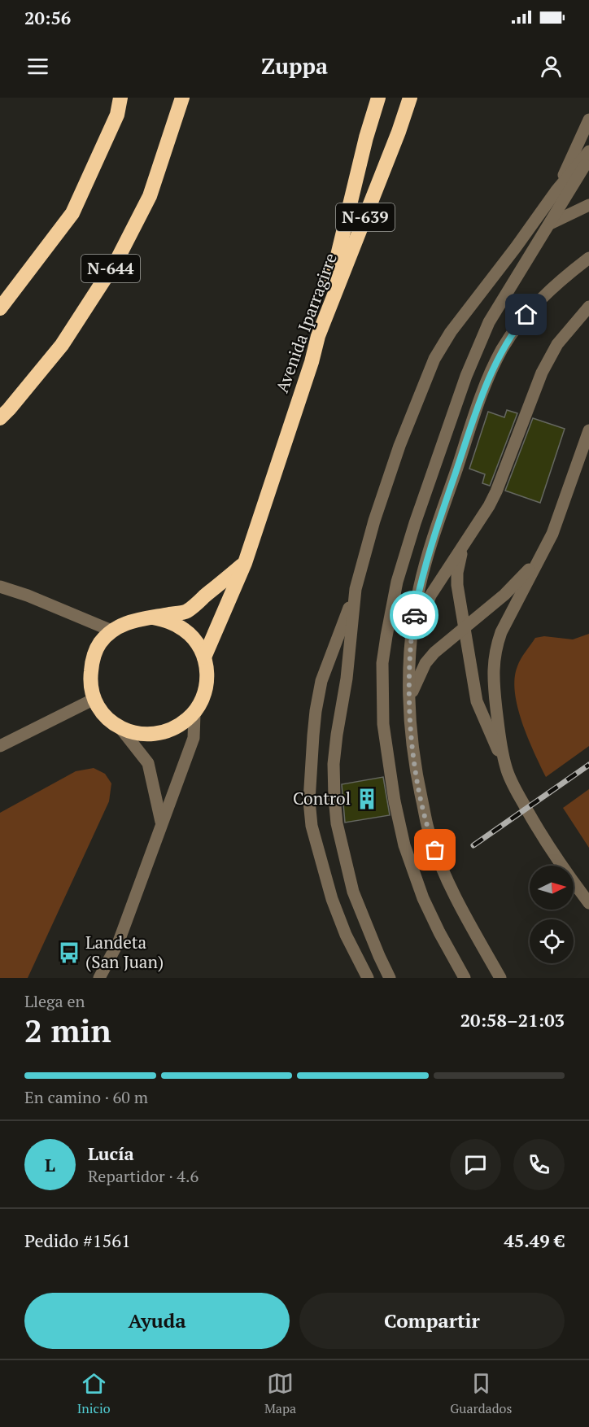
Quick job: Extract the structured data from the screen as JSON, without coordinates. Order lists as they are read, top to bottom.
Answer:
{
  "streets": {
    "highway": ["N-639", "N-644", "Avenida Iparragirre"]
  },
  "crossings": [
    ["N-639", "Avenida Iparragirre"]
  ],
  "places": {
    "building": ["Control"],
    "bus stop": ["Landeta (San Juan)"]
  },
  "north": "right",
  "page": {
    "status": "20:56",
    "header": "Zuppa",
    "heading": ["2 min", "Llega en", "20:58–21:03"],
    "panel": [
      "Lucía",
      "Repartidor · 4.6",
      "Pedido #1561",
      "45.49 €"
    ],
    "bar": "En camino · 60 m",
    "round": "L",
    "buttons": ["Ayuda", "Compartir"],
    "tabs": ["Inicio", "Mapa", "Guardados"]
  }
}
